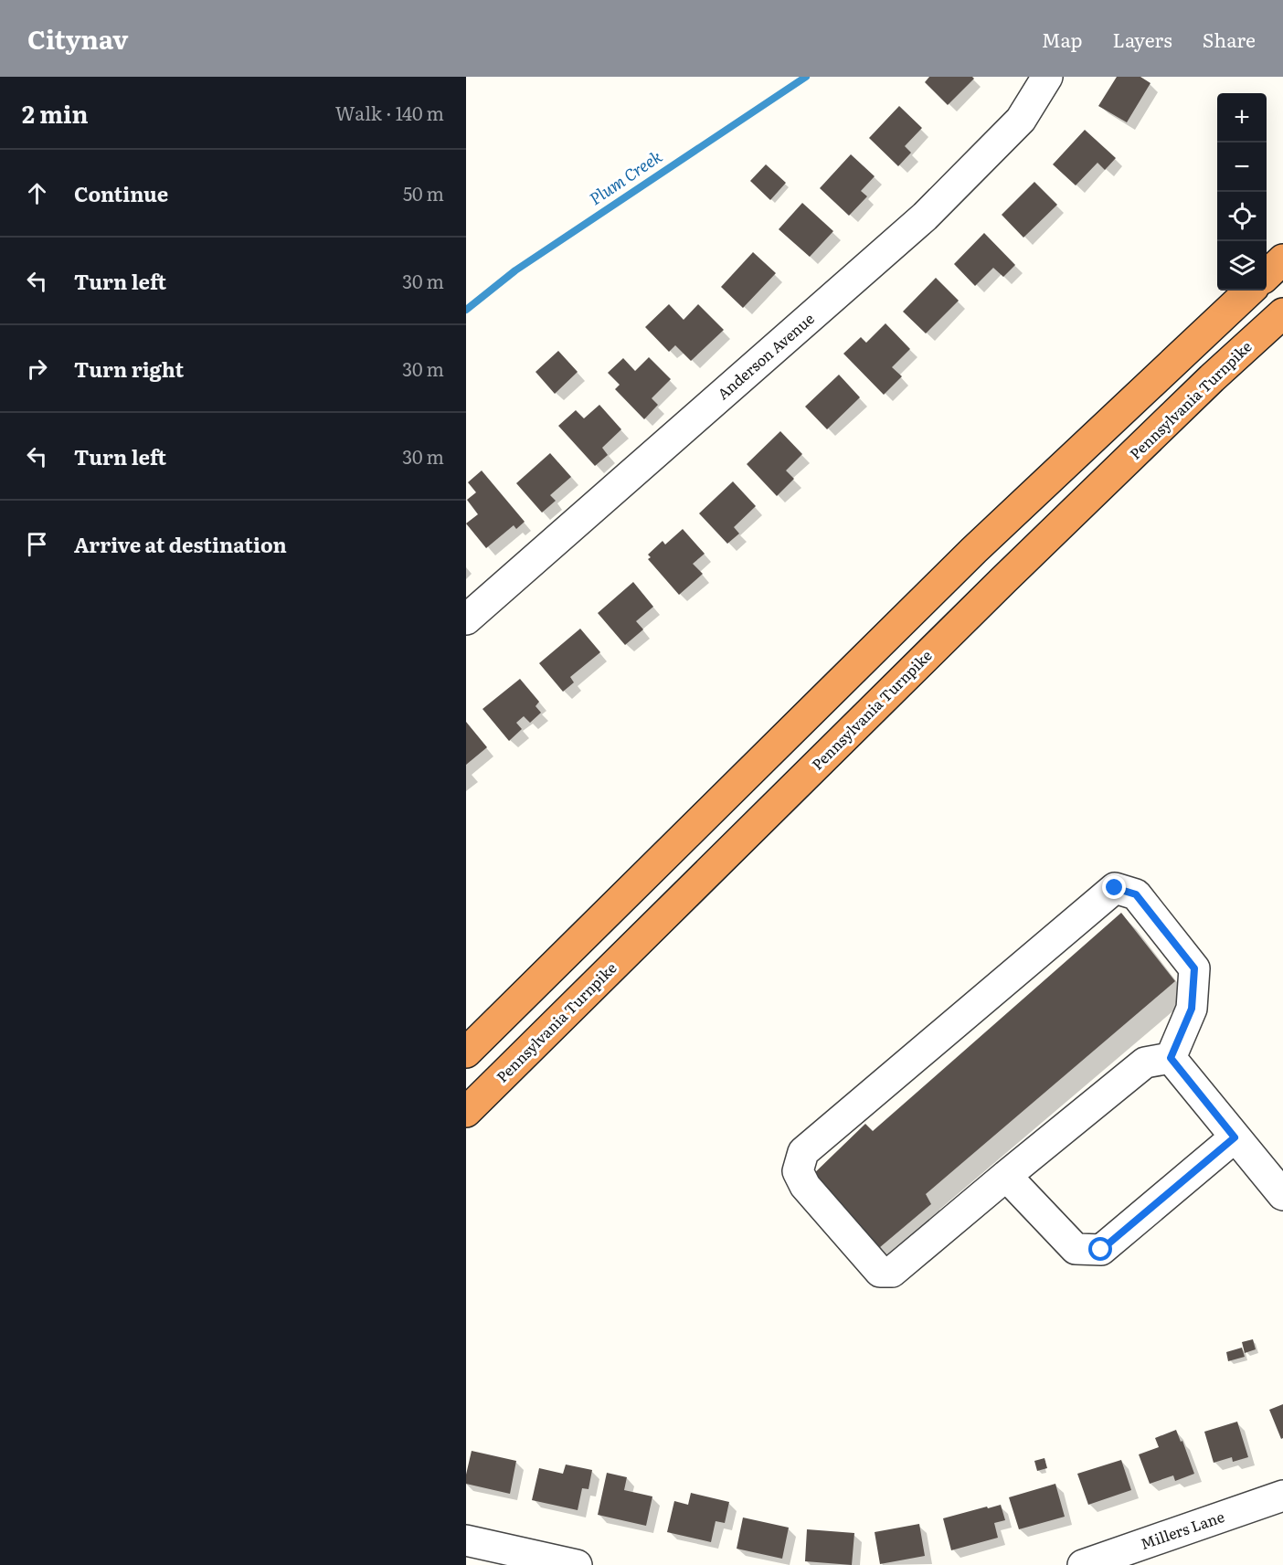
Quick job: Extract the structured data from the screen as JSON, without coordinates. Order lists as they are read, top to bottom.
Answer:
{
  "streets": {
    "highway": ["Pennsylvania Turnpike"],
    "street": ["Anderson Avenue", "Millers Lane"]
  },
  "water": ["Plum Creek"],
  "page": {
    "header": "Citynav",
    "nav": ["Map", "Layers", "Share"],
    "heading": ["2 min", "Walk · 140 m"],
    "map_buttons": ["+", "−"],
    "list": [
      ["Continue", "50 m"],
      ["Turn left", "30 m"],
      ["Turn right", "30 m"],
      ["Turn left", "30 m"],
      "Arrive at destination"
    ]
  }
}
